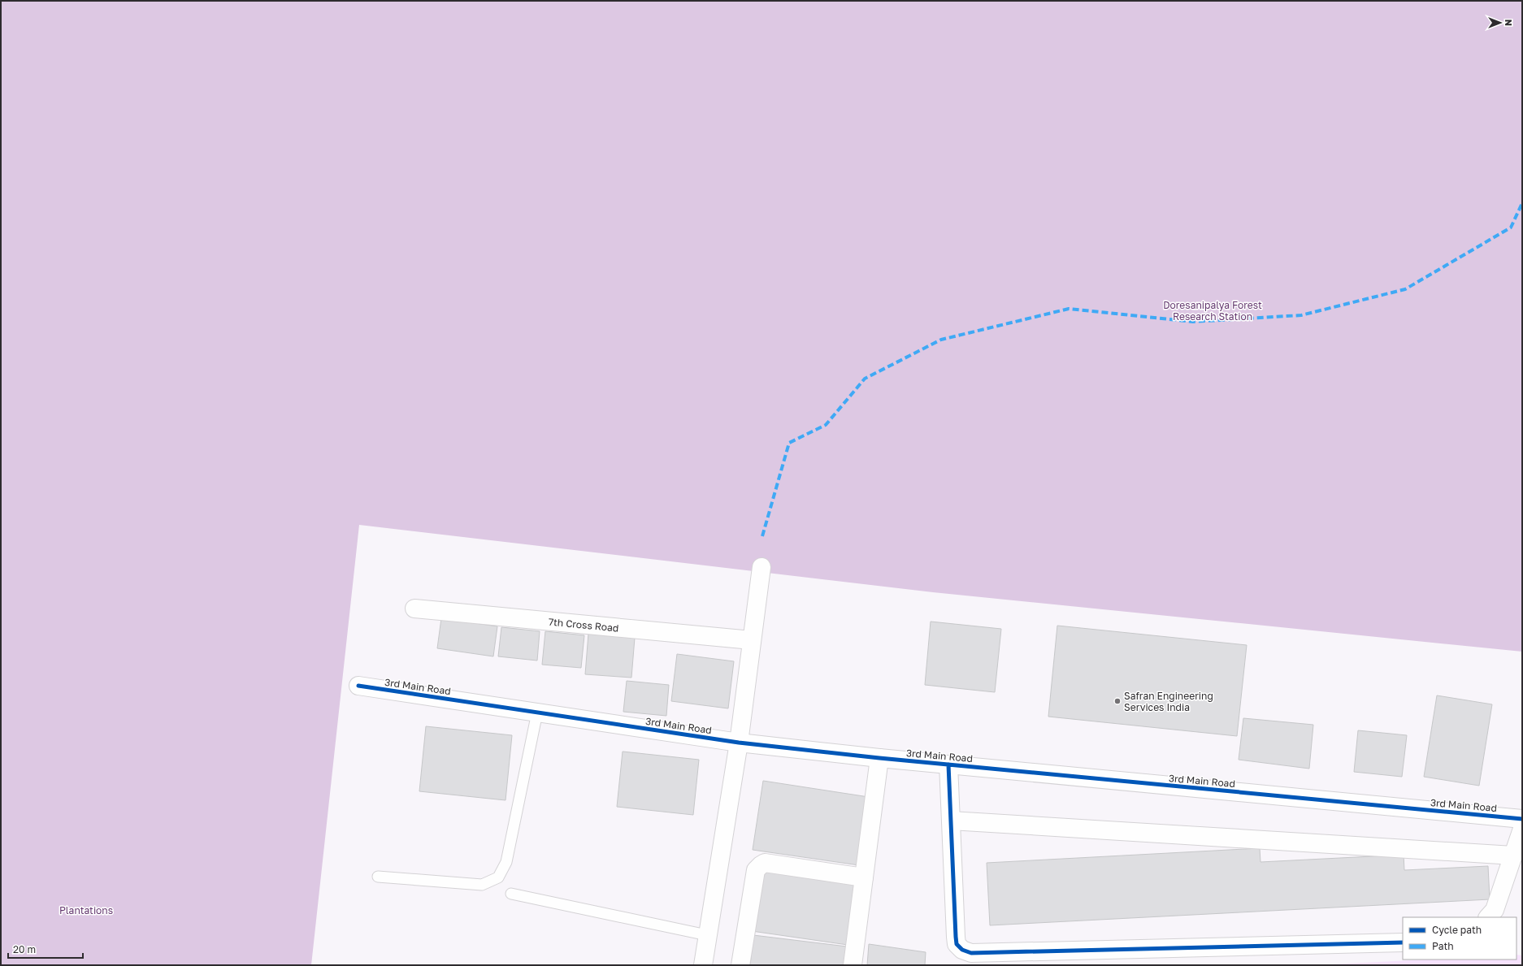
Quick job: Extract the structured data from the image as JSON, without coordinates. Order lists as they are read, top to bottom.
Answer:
{
  "streets": {
    "street": ["7th Cross Road", "3rd Main Road"]
  },
  "parks": ["Doresanipalya Forest Research Station", "Plantations"],
  "places": ["Safran Engineering Services India"],
  "legend": ["Cycle path", "Path"],
  "scale_bar": "20 m",
  "north": "right"
}
